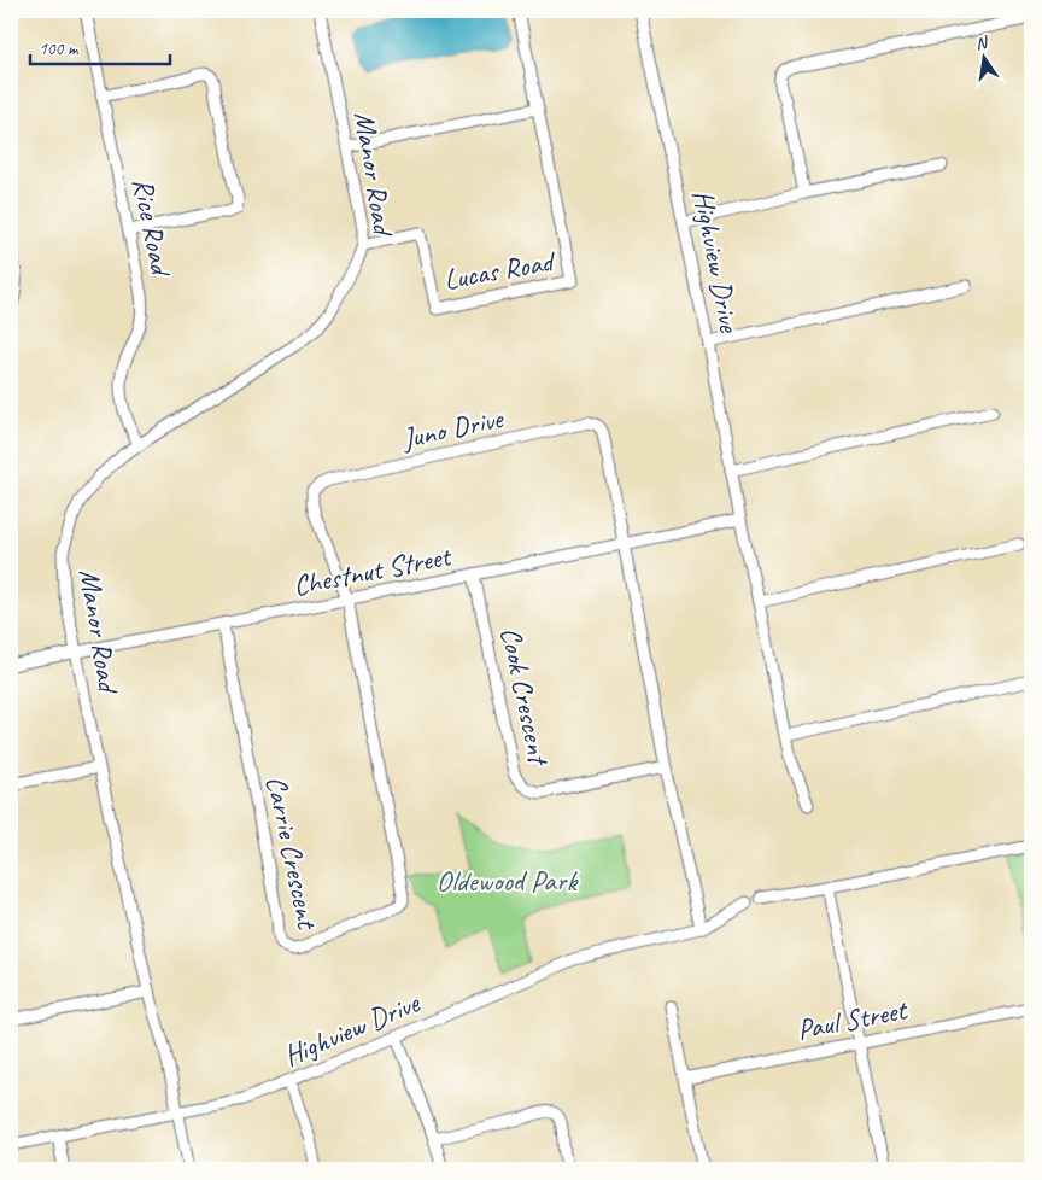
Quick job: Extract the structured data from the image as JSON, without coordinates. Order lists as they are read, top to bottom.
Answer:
{
  "streets": {
    "street": [
      "Manor Road",
      "Rice Road",
      "Highview Drive",
      "Lucas Road",
      "Juno Drive",
      "Chestnut Street",
      "Cook Crescent",
      "Carrie Crescent",
      "Paul Street"
    ]
  },
  "crossings": [
    ["Manor Road", "Rice Road"],
    ["Manor Road", "Highview Drive"],
    ["Manor Road", "Lucas Road"],
    ["Manor Road", "Chestnut Street"],
    ["Highview Drive", "Chestnut Street"],
    ["Juno Drive", "Chestnut Street"],
    ["Juno Drive", "Carrie Crescent"],
    ["Chestnut Street", "Cook Crescent"],
    ["Chestnut Street", "Carrie Crescent"]
  ],
  "parks": ["Oldewood Park"],
  "scale_bar": "100 m",
  "north": "top"
}
